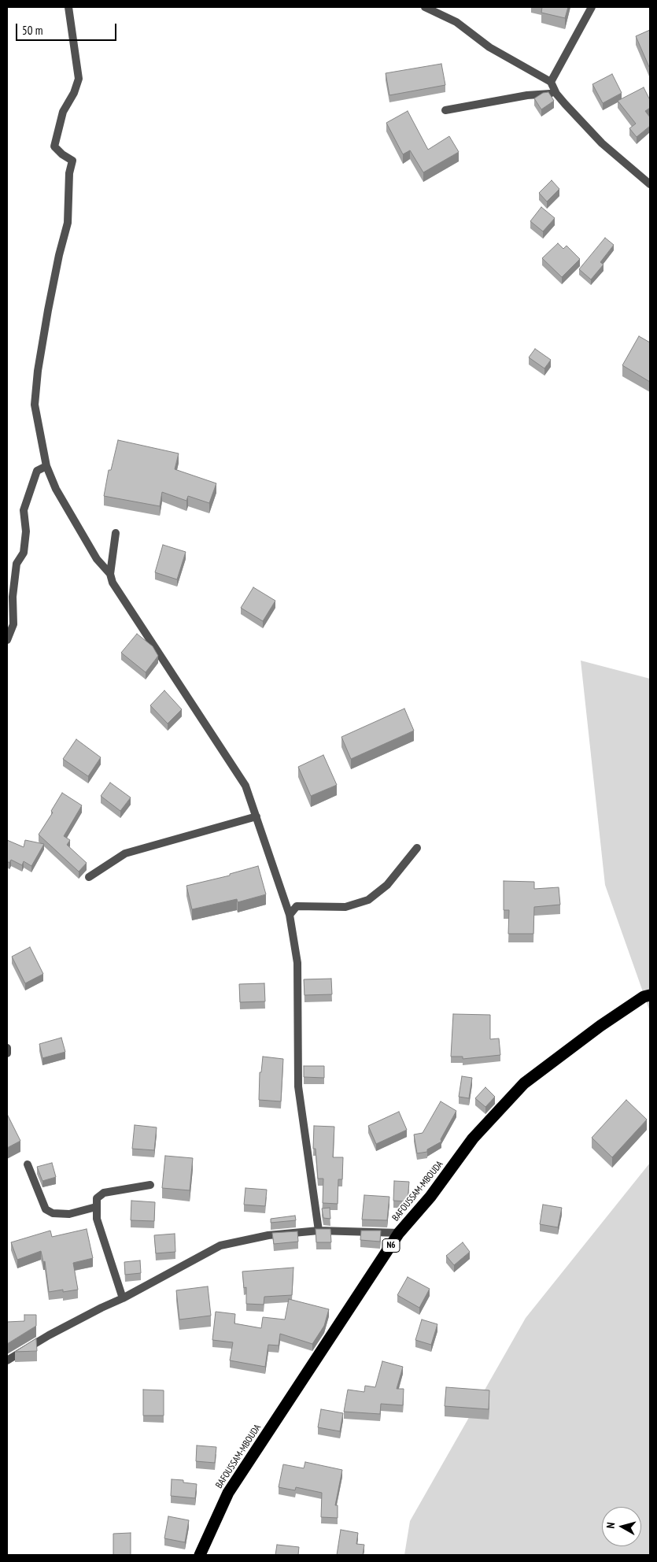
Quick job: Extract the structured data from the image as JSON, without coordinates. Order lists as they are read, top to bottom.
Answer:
{
  "streets": {
    "highway": ["BAFOUSSAM-MBOUDA", "N6"]
  },
  "scale_bar": "50 m",
  "north": "left"
}
